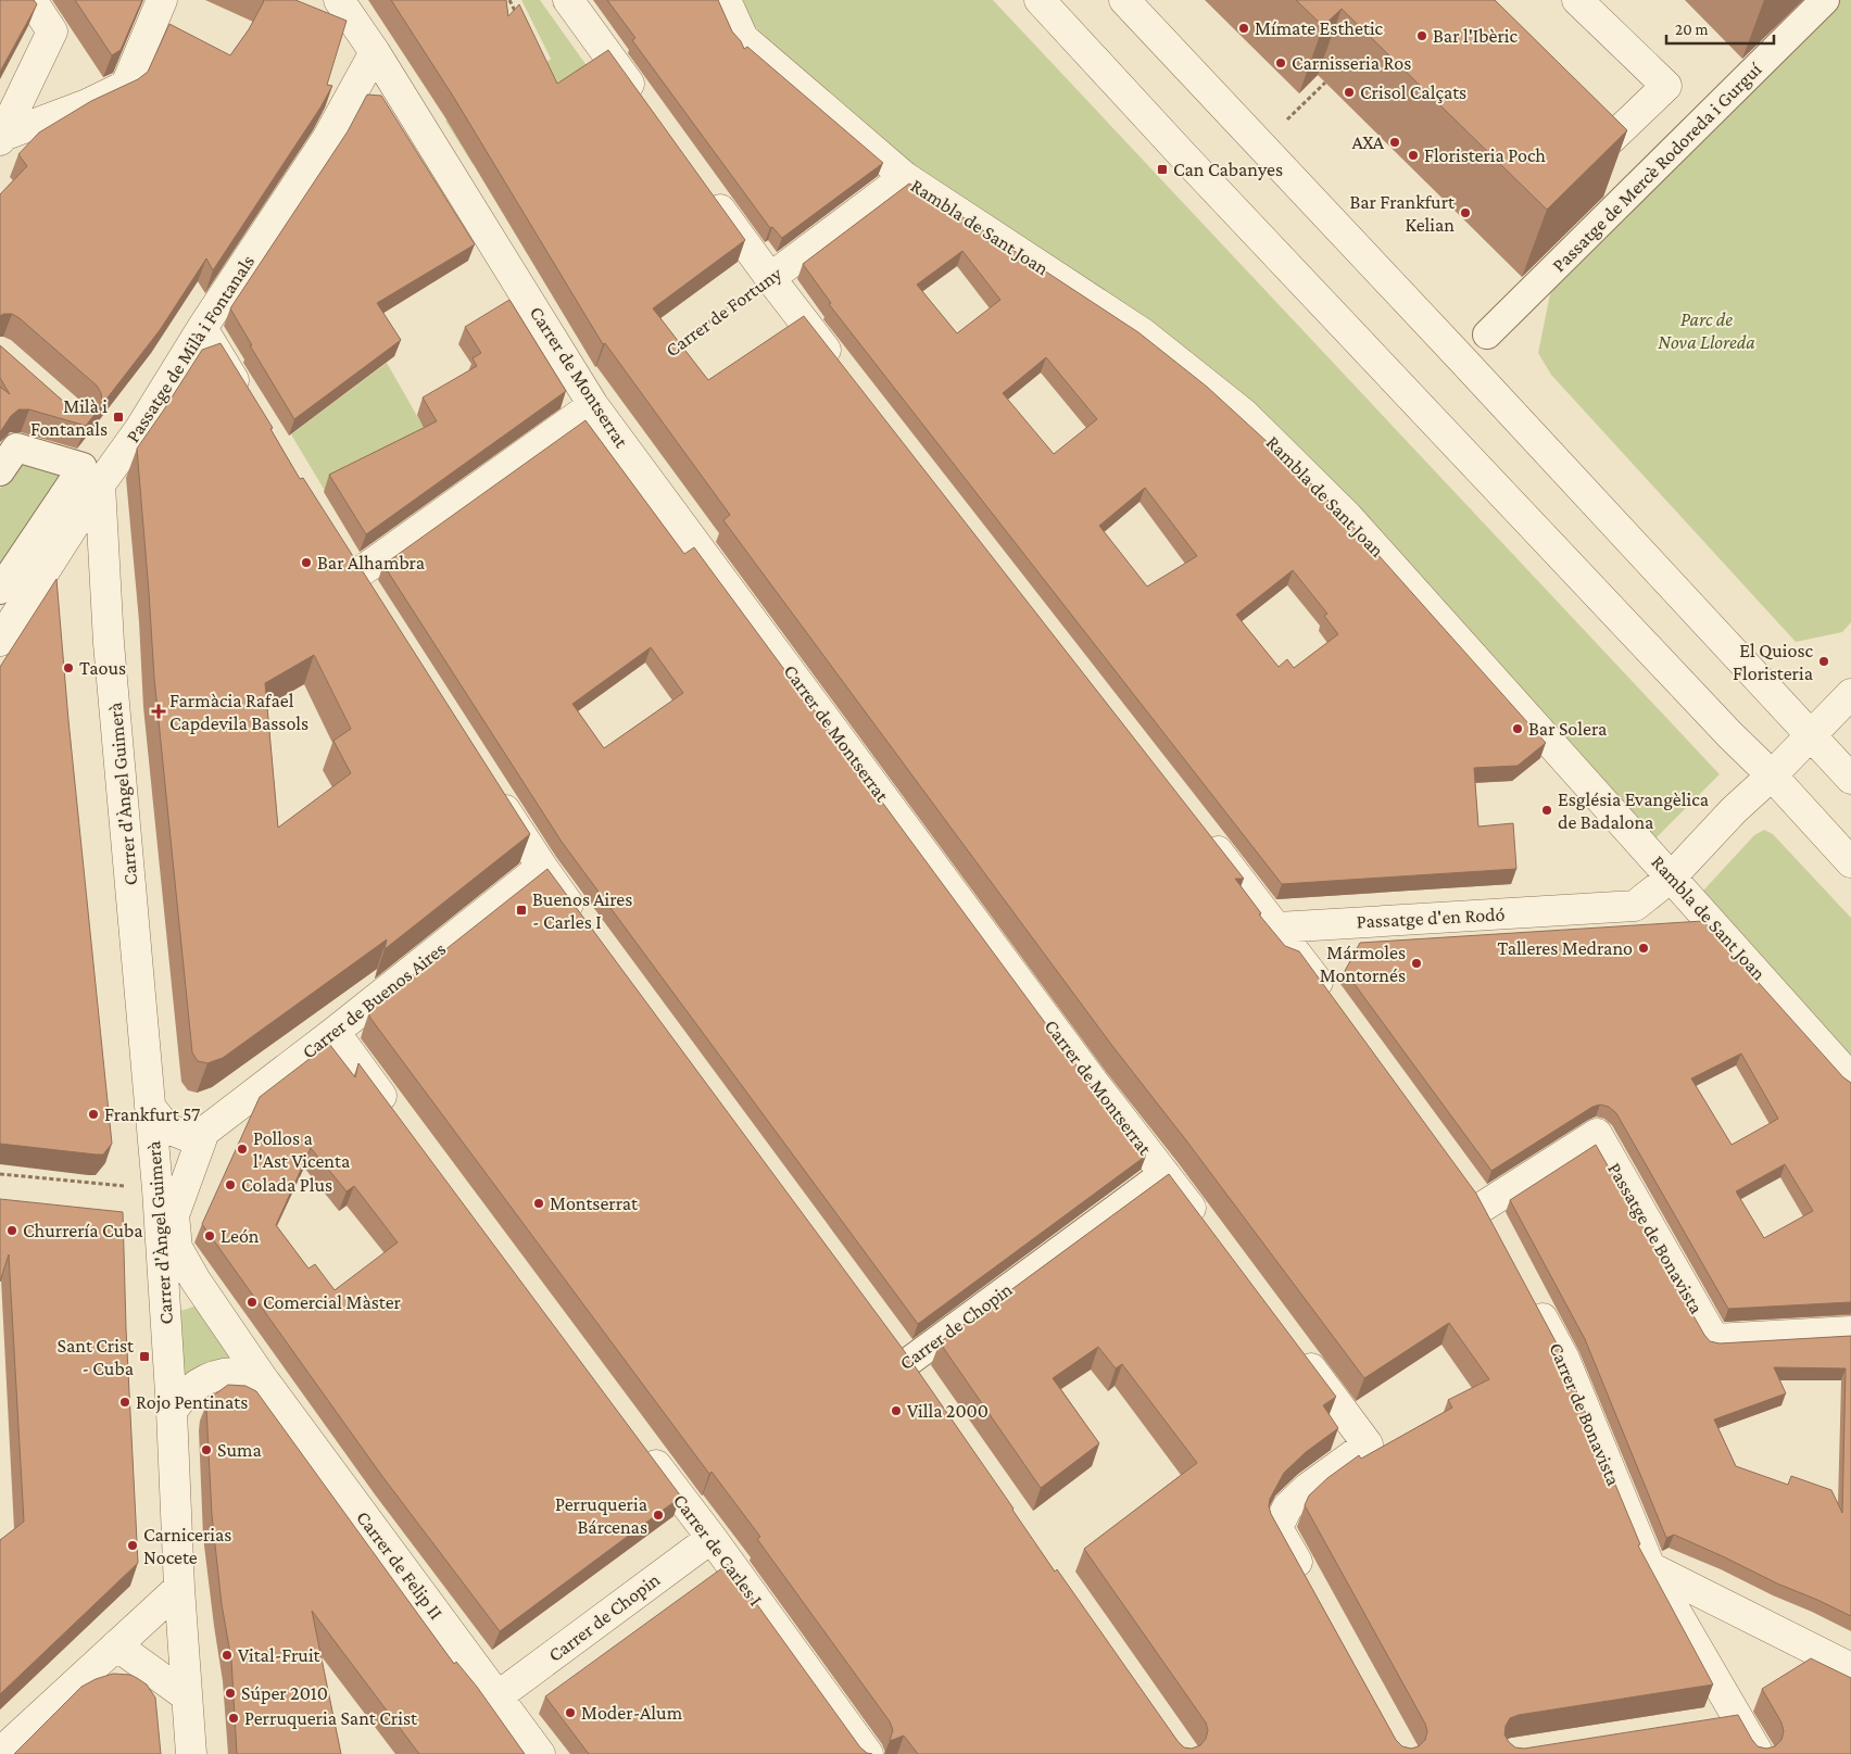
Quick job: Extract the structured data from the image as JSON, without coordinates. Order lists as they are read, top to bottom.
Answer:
{
  "streets": {
    "street": [
      "Passatge de Mercè Rodoreda i Gurguí",
      "Rambla de Sant Joan",
      "Carrer de Fortuny",
      "Passatge de Milà i Fontanals",
      "Carrer de Montserrat",
      "Carrer d'Àngel Guimerà",
      "Passatge d'en Rodó",
      "Carrer de Buenos Aires",
      "Passatge de Bonavista",
      "Carrer de Chopin",
      "Carrer de Bonavista",
      "Carrer de Carles I",
      "Carrer de Felip II"
    ]
  },
  "crossings": [
    ["Rambla de Sant Joan", "Carrer de Fortuny"],
    ["Rambla de Sant Joan", "Passatge d'en Rodó"],
    ["Passatge de Milà i Fontanals", "Carrer de Montserrat"],
    ["Passatge de Milà i Fontanals", "Carrer d'Àngel Guimerà"],
    ["Carrer de Montserrat", "Carrer de Chopin"],
    ["Carrer de Buenos Aires", "Carrer de Felip II"],
    ["Carrer de Chopin", "Carrer de Carles I"],
    ["Carrer de Chopin", "Carrer de Felip II"]
  ],
  "parks": ["Parc de Nova Lloreda"],
  "places": {
    "other": [
      "Mímate Esthetic",
      "Bar l'Ibèric",
      "Carnisseria Ros",
      "Crisol Calçats",
      "AXA",
      "Floristeria Poch",
      "Bar Frankfurt Kelian",
      "Bar Alhambra",
      "El Quiosc Floristeria",
      "Taous",
      "Bar Solera",
      "Església Evangèlica de Badalona",
      "Talleres Medrano",
      "Mármoles Montornés",
      "Frankfurt 57",
      "Pollos a l'Ast Vicenta",
      "Colada Plus",
      "Montserrat",
      "Churrería Cuba",
      "León",
      "Comercial Màster",
      "Rojo Pentinats",
      "Villa 2000",
      "Suma",
      "Perruqueria Bárcenas",
      "Carnicerias Nocete",
      "Vital-Fruit",
      "Súper 2010",
      "Moder-Alum",
      "Perruqueria Sant Crist"
    ],
    "transit": [
      "Can Cabanyes",
      "Milà i Fontanals",
      "Buenos Aires - Carles I",
      "Sant Crist - Cuba"
    ],
    "health": ["Farmàcia Rafael Capdevila Bassols"]
  },
  "scale_bar": "20 m"
}
